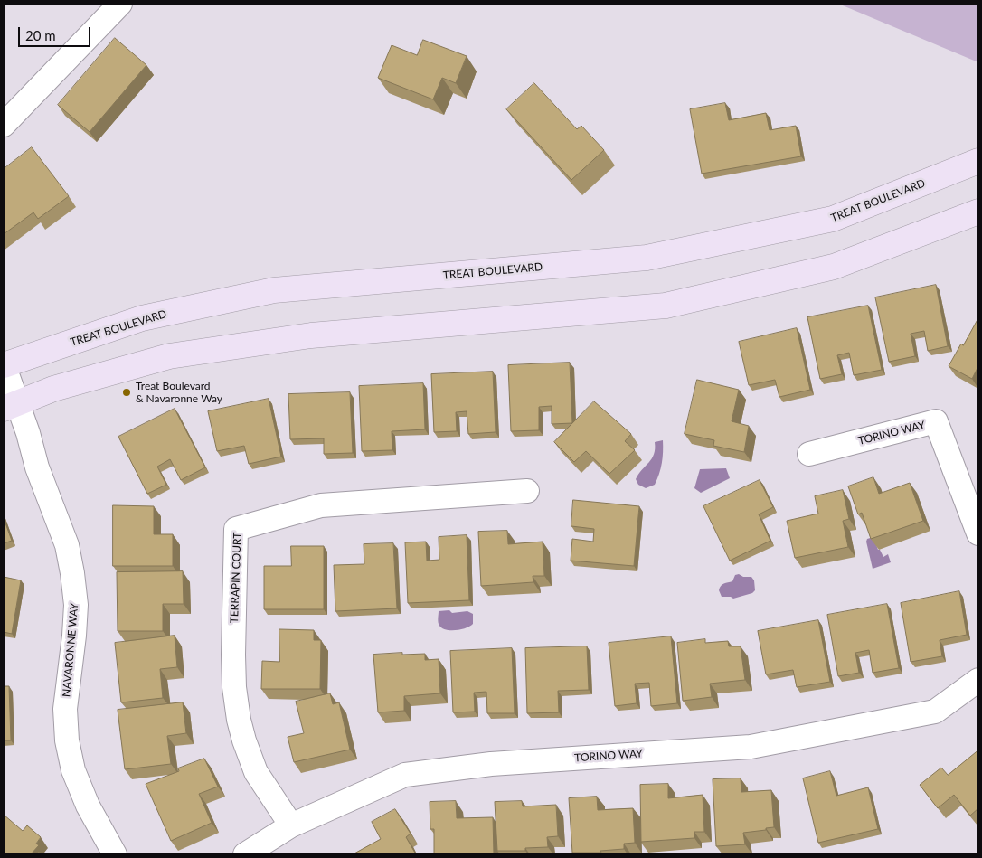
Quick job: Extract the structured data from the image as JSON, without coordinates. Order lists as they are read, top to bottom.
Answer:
{
  "streets": {
    "main road": ["TREAT BOULEVARD"],
    "street": ["TORINO WAY", "TERRAPIN COURT", "NAVARONNE WAY"]
  },
  "crossings": [
    ["TREAT BOULEVARD", "NAVARONNE WAY"],
    ["TORINO WAY", "TERRAPIN COURT"]
  ],
  "places": ["Treat Boulevard & Navaronne Way"],
  "scale_bar": "20 m"
}
